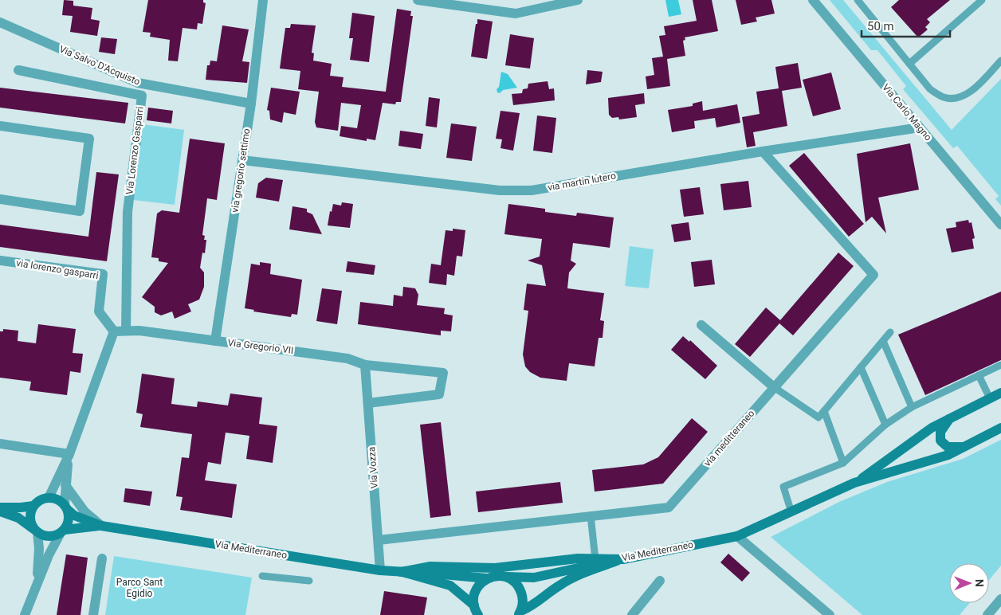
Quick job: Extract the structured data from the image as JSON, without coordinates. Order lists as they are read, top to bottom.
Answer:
{
  "streets": {
    "main road": ["Via Mediterraneo"],
    "street": [
      "Via Salvo D'Acquisto",
      "Via Carlo Magno",
      "Via Lorenzo Gasparri",
      "via gregorio settimo",
      "via martin lutero",
      "via lorenzo gasparri",
      "Via Gregorio VII",
      "via meditteraneo",
      "Via Vozza"
    ]
  },
  "crossings": [
    ["Via Salvo D'Acquisto", "via gregorio settimo"],
    ["Via Carlo Magno", "via martin lutero"],
    ["Via Lorenzo Gasparri", "Via Gregorio VII"],
    ["via gregorio settimo", "via martin lutero"],
    ["via gregorio settimo", "Via Gregorio VII"],
    ["via martin lutero", "via meditteraneo"],
    ["via lorenzo gasparri", "Via Gregorio VII"],
    ["Via Gregorio VII", "Via Vozza"],
    ["via meditteraneo", "Via Vozza"],
    ["Via Vozza", "Via Mediterraneo"]
  ],
  "parks": ["Parco Sant Egidio"],
  "scale_bar": "50 m",
  "north": "right"
}
